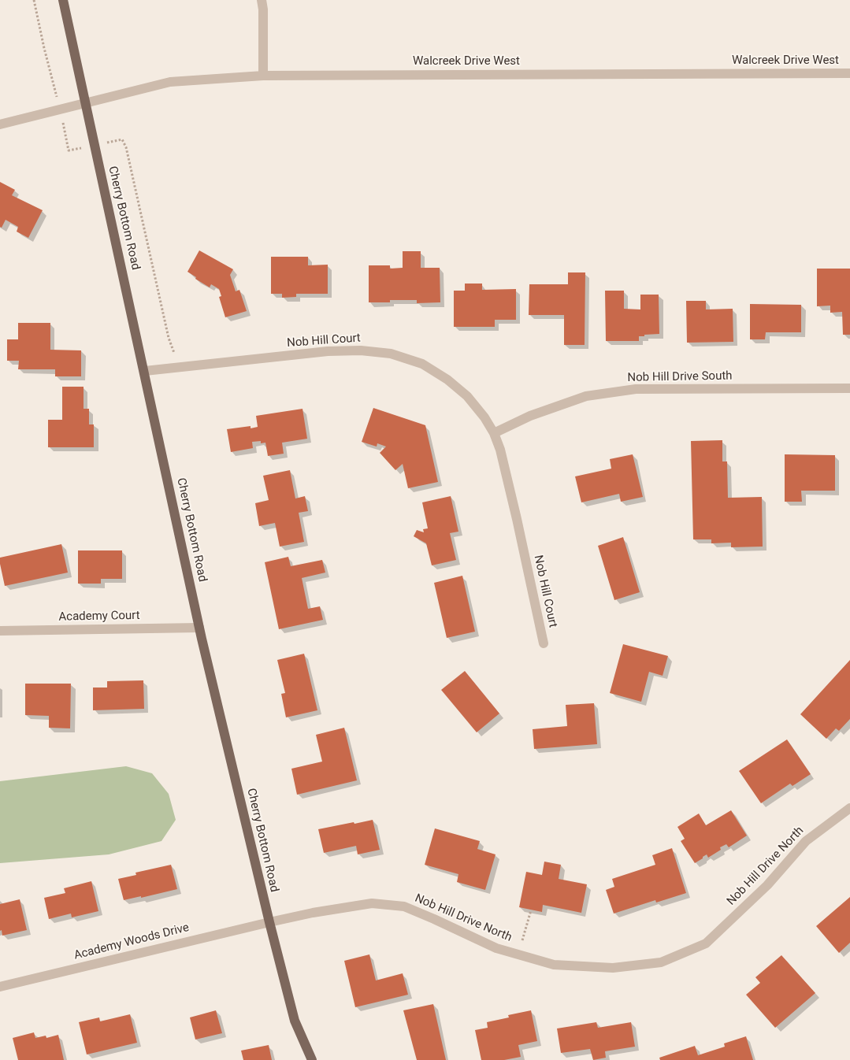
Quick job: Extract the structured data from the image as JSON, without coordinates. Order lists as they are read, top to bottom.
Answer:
{
  "streets": {
    "main road": ["Cherry Bottom Road"],
    "street": [
      "Walcreek Drive West",
      "Nob Hill Court",
      "Nob Hill Drive South",
      "Academy Court",
      "Nob Hill Drive North",
      "Academy Woods Drive"
    ]
  },
  "crossings": [
    ["Walcreek Drive West", "Cherry Bottom Road"],
    ["Cherry Bottom Road", "Nob Hill Court"],
    ["Cherry Bottom Road", "Academy Court"],
    ["Cherry Bottom Road", "Nob Hill Drive North"],
    ["Cherry Bottom Road", "Academy Woods Drive"],
    ["Nob Hill Court", "Nob Hill Drive South"],
    ["Nob Hill Drive North", "Academy Woods Drive"]
  ]
}
